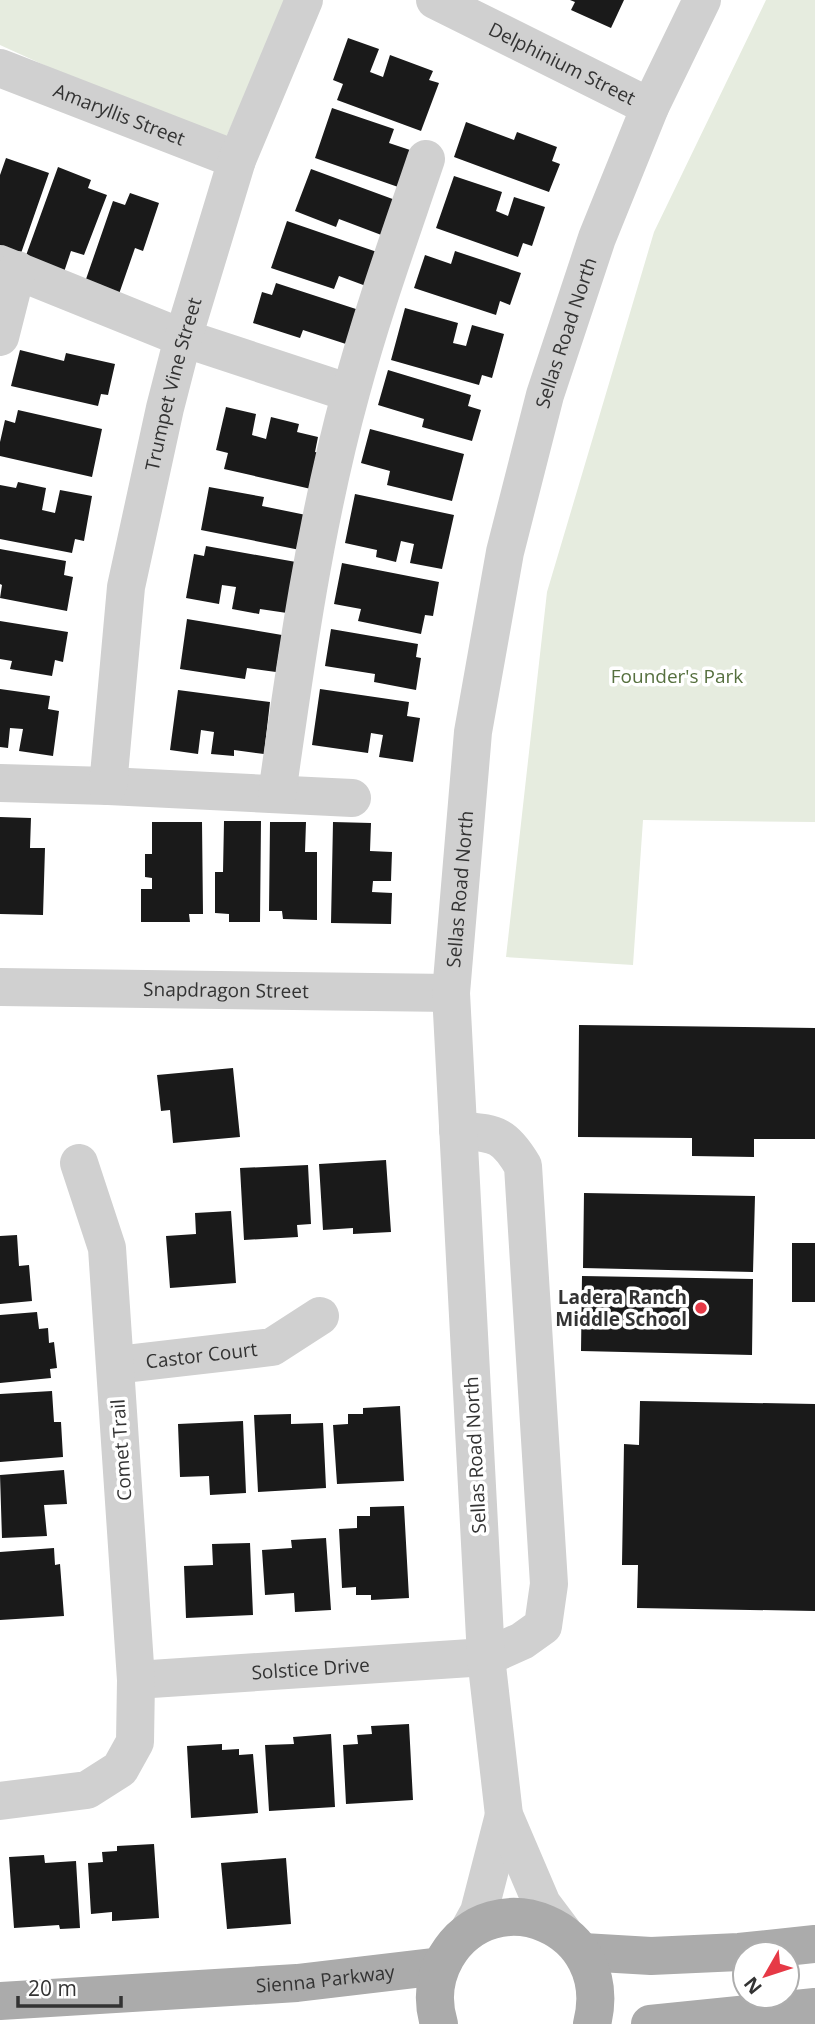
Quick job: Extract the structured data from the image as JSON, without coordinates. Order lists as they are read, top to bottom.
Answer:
{
  "streets": {
    "main road": ["Sienna Parkway"],
    "street": [
      "Delphinium Street",
      "Amaryllis Street",
      "Sellas Road North",
      "Trumpet Vine Street",
      "Snapdragon Street",
      "Castor Court",
      "Comet Trail",
      "Solstice Drive"
    ]
  },
  "crossings": [
    ["Delphinium Street", "Sellas Road North"],
    ["Amaryllis Street", "Trumpet Vine Street"],
    ["Sellas Road North", "Snapdragon Street"],
    ["Sellas Road North", "Solstice Drive"],
    ["Castor Court", "Comet Trail"],
    ["Comet Trail", "Solstice Drive"]
  ],
  "parks": ["Founder's Park"],
  "places": ["Ladera Ranch Middle School"],
  "scale_bar": "20 m",
  "north": "bottom left"
}
